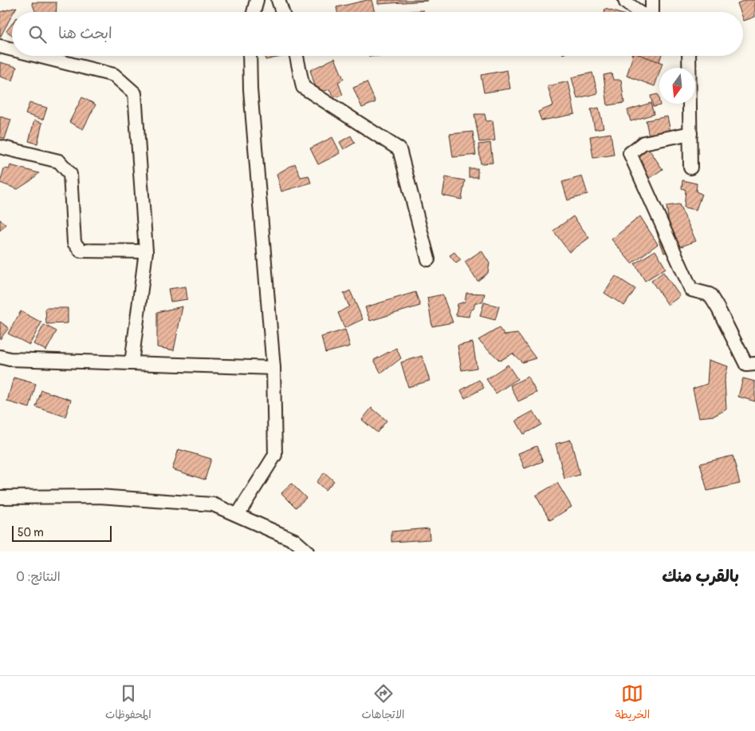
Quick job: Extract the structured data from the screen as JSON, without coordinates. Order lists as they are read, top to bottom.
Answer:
{
  "scale_bar": "50 m",
  "north": "bottom",
  "page": {
    "search": "ابحث هنا",
    "scale": "50 m",
    "heading": ["بالقرب منك", "النتائج: 0"],
    "nav": ["الخريطة", "الاتجاهات", "المحفوظات"]
  }
}
